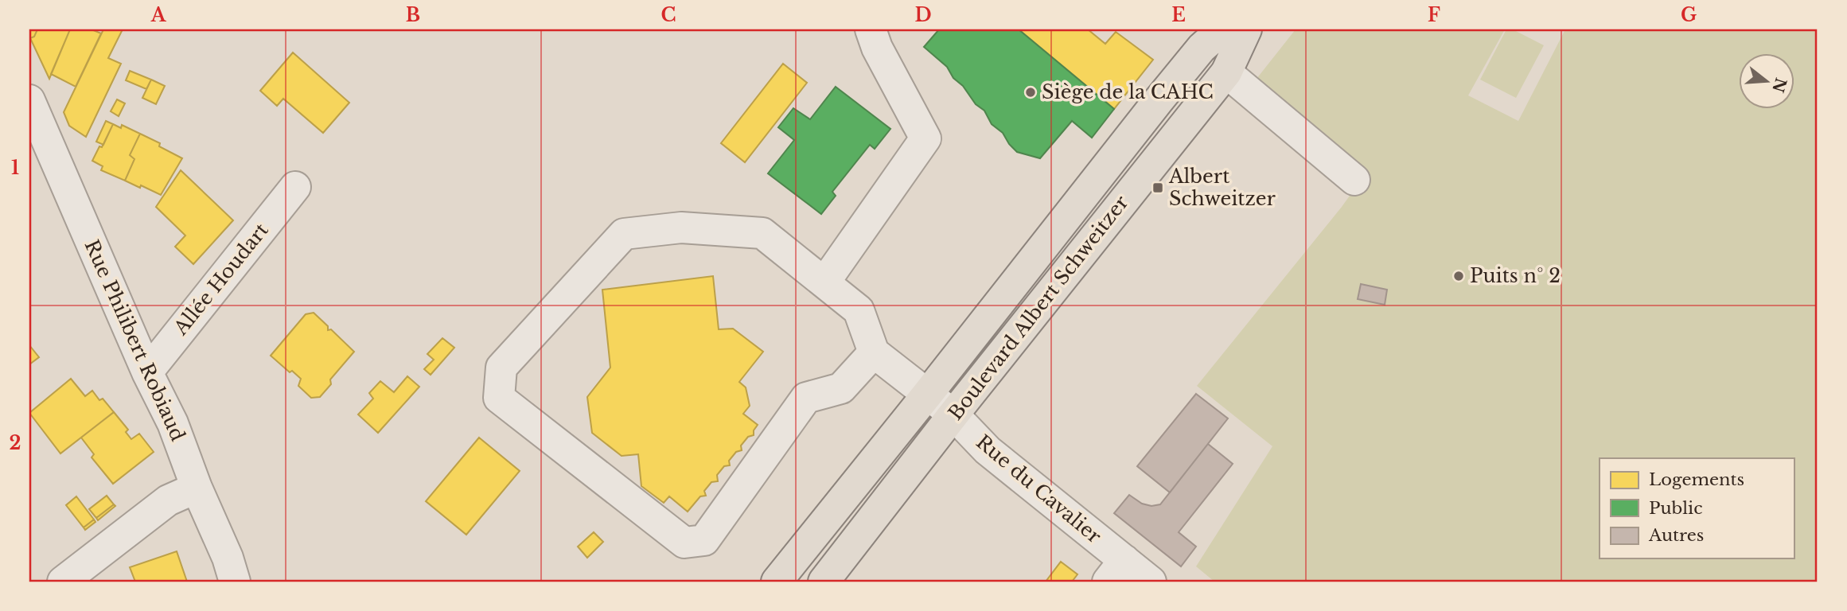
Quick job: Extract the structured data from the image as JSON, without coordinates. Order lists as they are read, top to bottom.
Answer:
{
  "streets": {
    "main road": ["Boulevard Albert Schweitzer"],
    "street": ["Allée Houdart", "Rue Philibert Robiaud", "Rue du Cavalier"]
  },
  "crossings": [
    ["Allée Houdart", "Rue Philibert Robiaud"],
    ["Boulevard Albert Schweitzer", "Rue du Cavalier"]
  ],
  "places": {
    "other": ["Siège de la CAHC", "Puits n° 2"],
    "transit": ["Albert Schweitzer"]
  },
  "legend": ["Logements", "Public", "Autres"],
  "north": "right",
  "grid": {
    "columns": [
      "A",
      "B",
      "C",
      "D",
      "E",
      "F",
      "G"
    ],
    "rows": ["1", "2"]
  }
}
